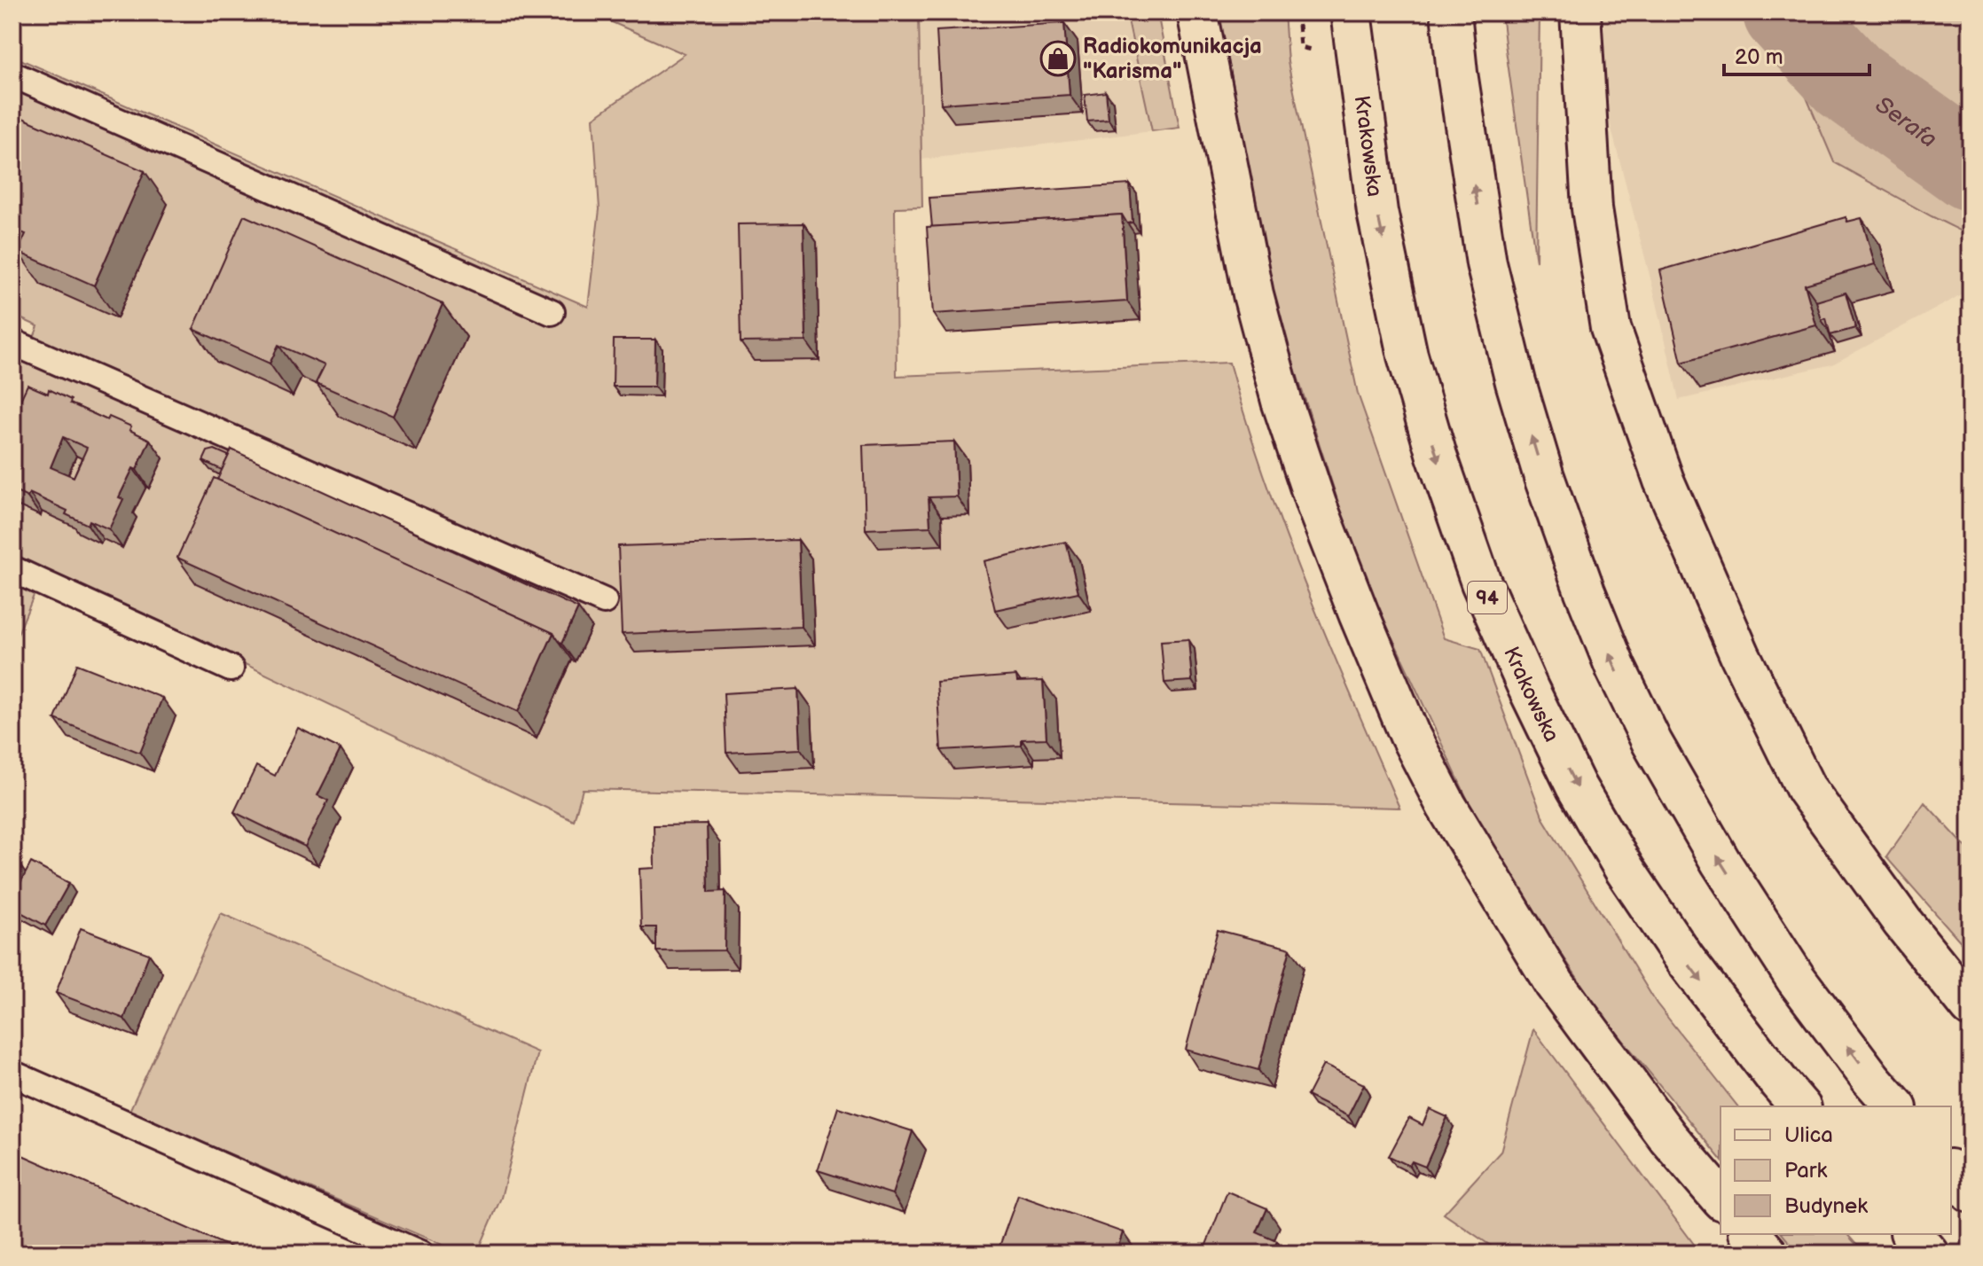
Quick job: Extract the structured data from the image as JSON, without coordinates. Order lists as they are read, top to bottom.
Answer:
{
  "streets": {
    "main road": ["Krakowska", "94"]
  },
  "water": ["Serafa"],
  "places": {
    "shop": ["Radiokomunikacja \"Karisma\""]
  },
  "legend": ["Ulica", "Park", "Budynek"],
  "scale_bar": "20 m"
}
